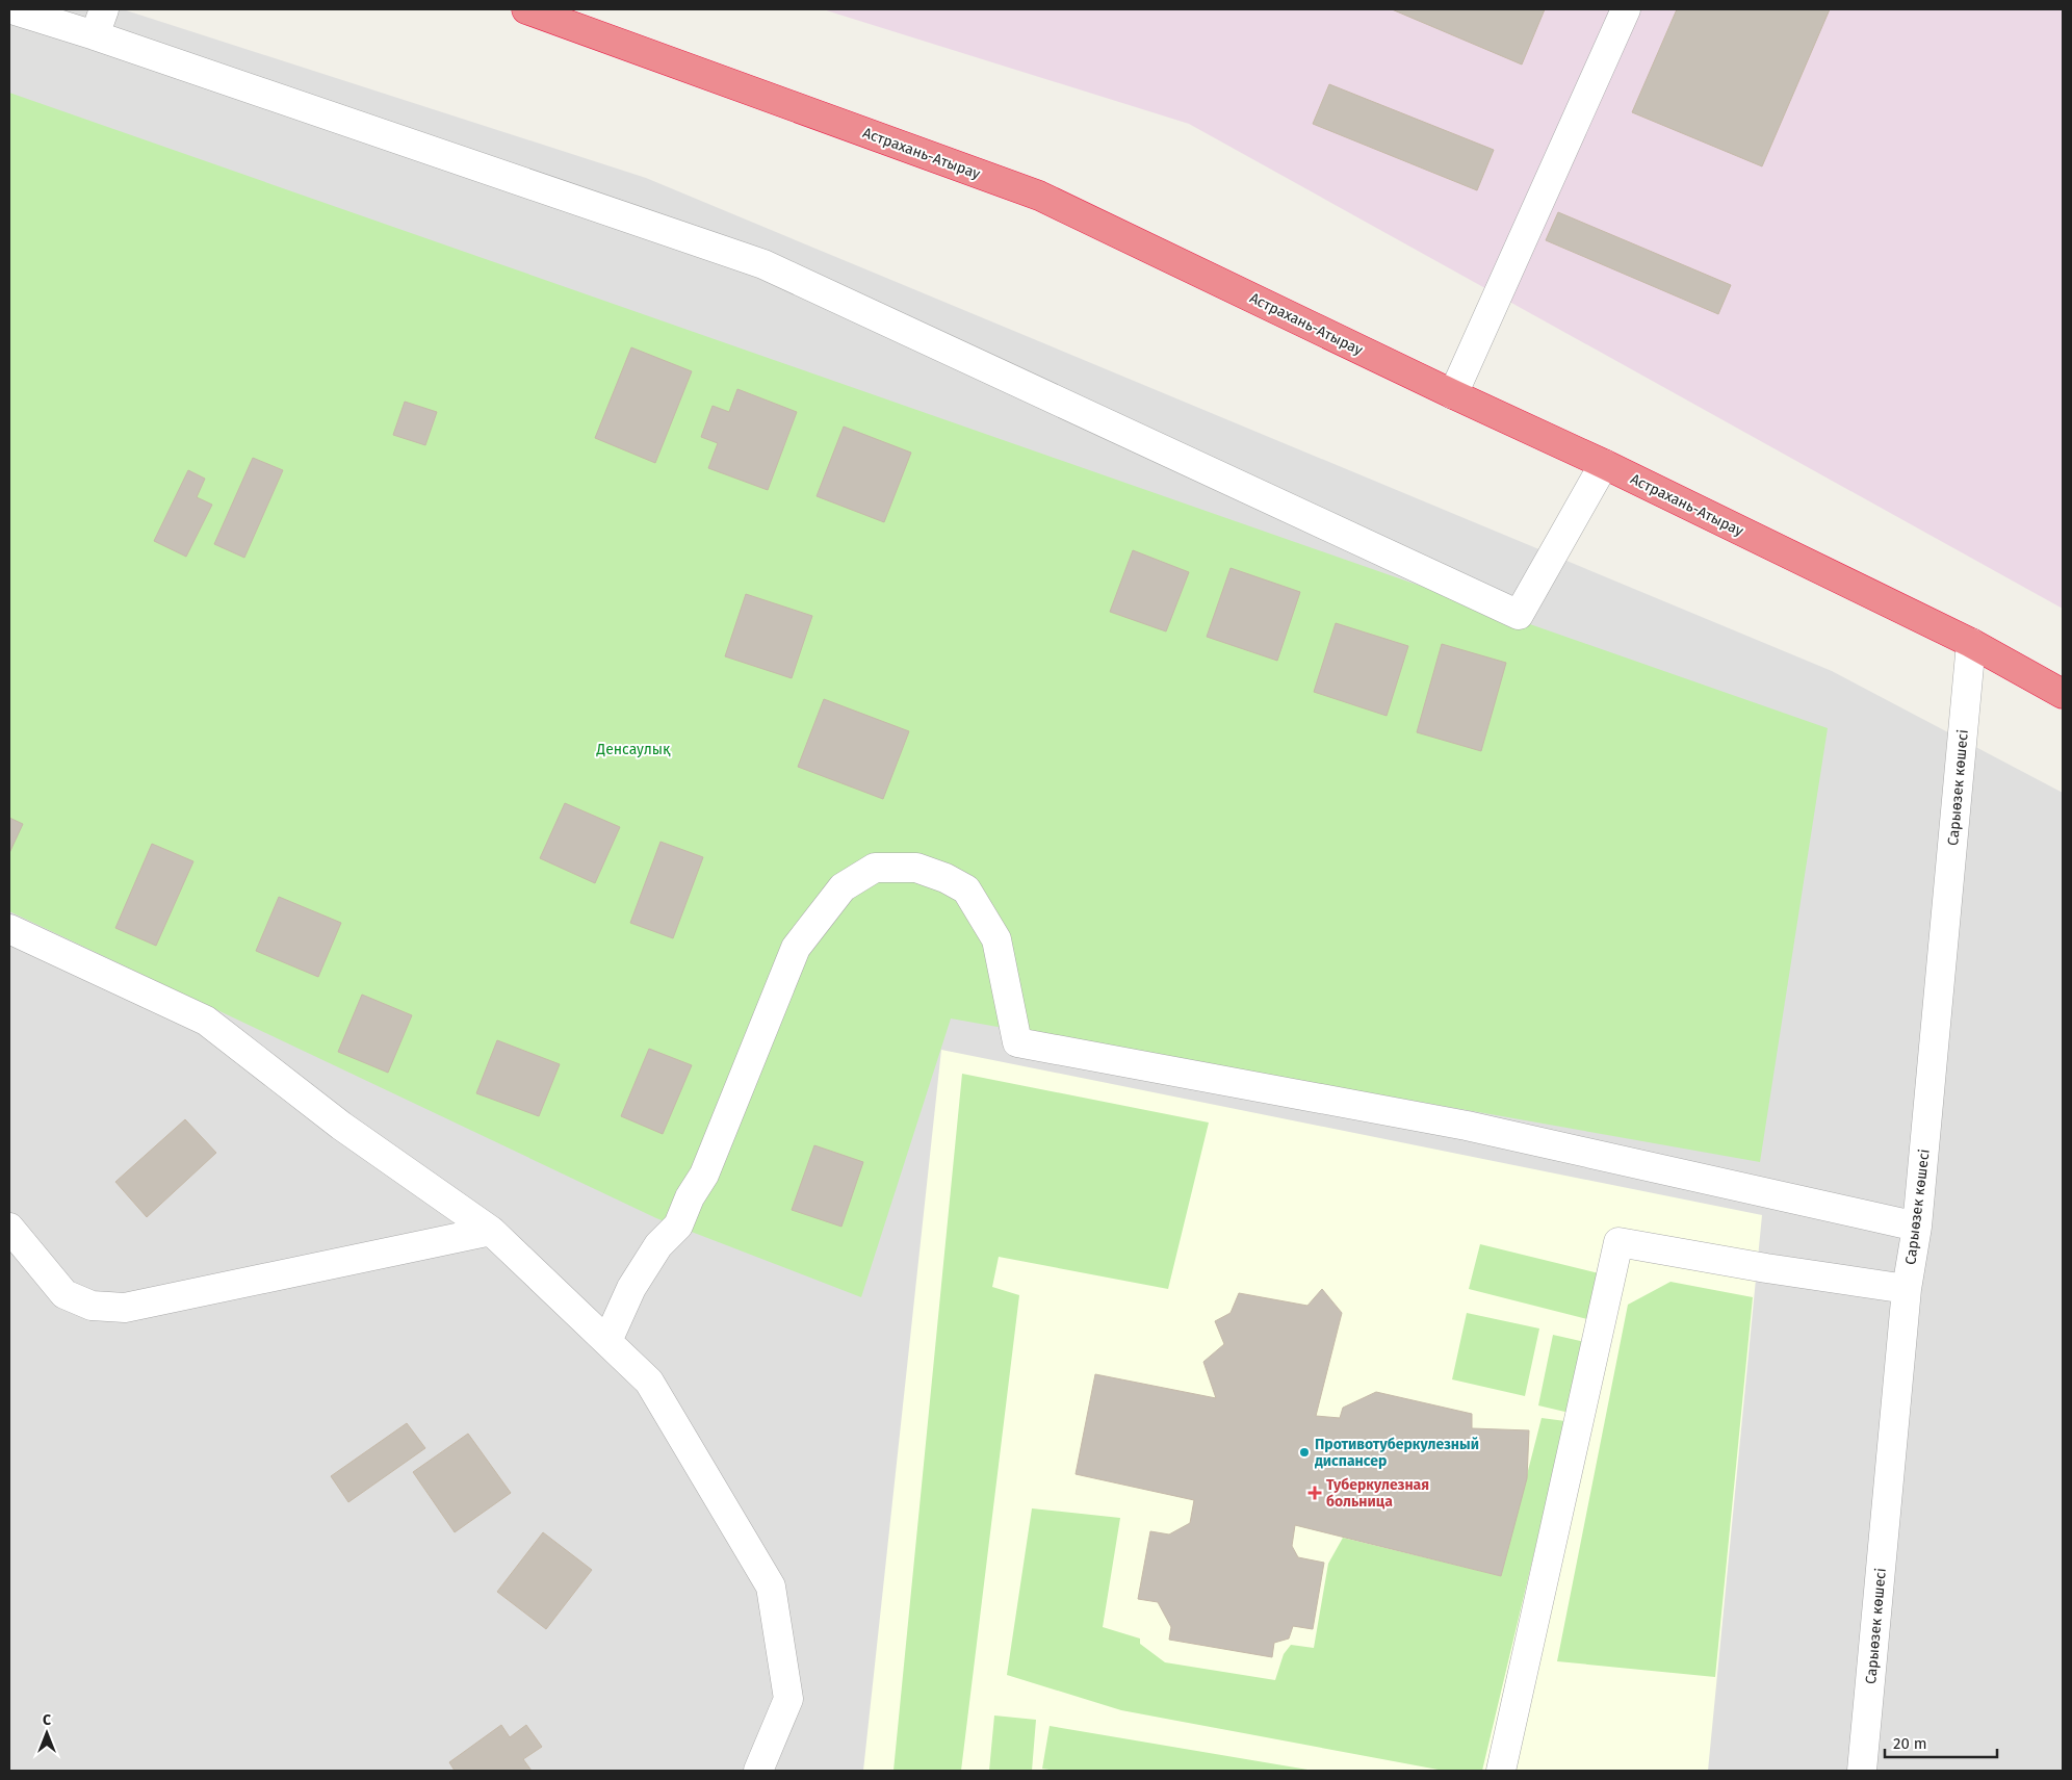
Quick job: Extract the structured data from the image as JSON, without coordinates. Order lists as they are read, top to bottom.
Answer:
{
  "streets": {
    "highway": ["Астрахань-Атырау"],
    "street": ["Сарыөзек көшесі"]
  },
  "crossings": [
    ["Астрахань-Атырау", "Сарыөзек көшесі"]
  ],
  "parks": ["Денсаулық"],
  "places": {
    "other": ["Противотуберкулезный диспансер"],
    "health": ["Туберкулезная больница"]
  },
  "scale_bar": "20 m",
  "north": "top"
}
